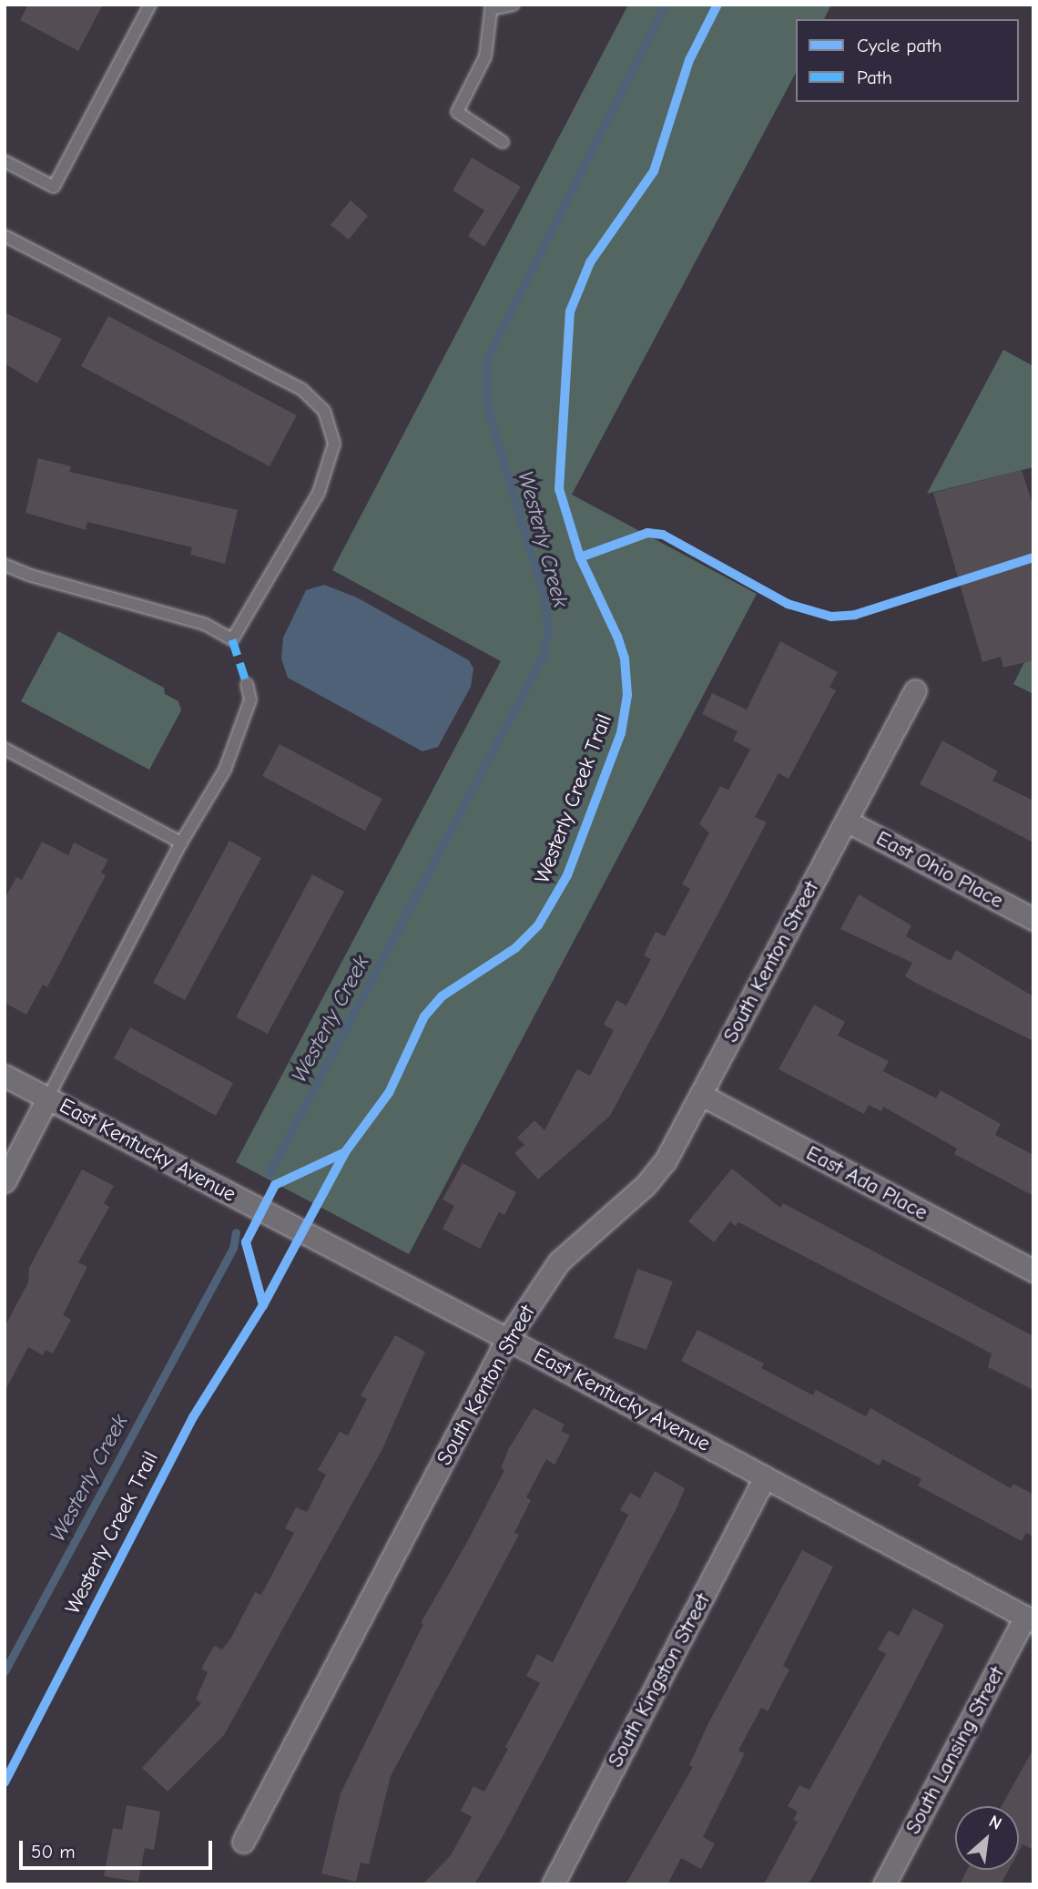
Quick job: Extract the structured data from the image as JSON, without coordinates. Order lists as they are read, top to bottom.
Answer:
{
  "streets": {
    "street": [
      "East Ohio Place",
      "South Kenton Street",
      "East Kentucky Avenue",
      "East Ada Place",
      "South Kingston Street",
      "South Lansing Street"
    ],
    "cycle path": ["Westerly Creek Trail"]
  },
  "crossings": [
    ["East Ohio Place", "South Kenton Street"],
    ["South Kenton Street", "East Kentucky Avenue"],
    ["South Kenton Street", "East Ada Place"],
    ["East Kentucky Avenue", "South Kingston Street"],
    ["East Kentucky Avenue", "South Lansing Street"]
  ],
  "water": ["Westerly Creek"],
  "legend": ["Cycle path", "Path"],
  "scale_bar": "50 m",
  "north": "top right"
}
